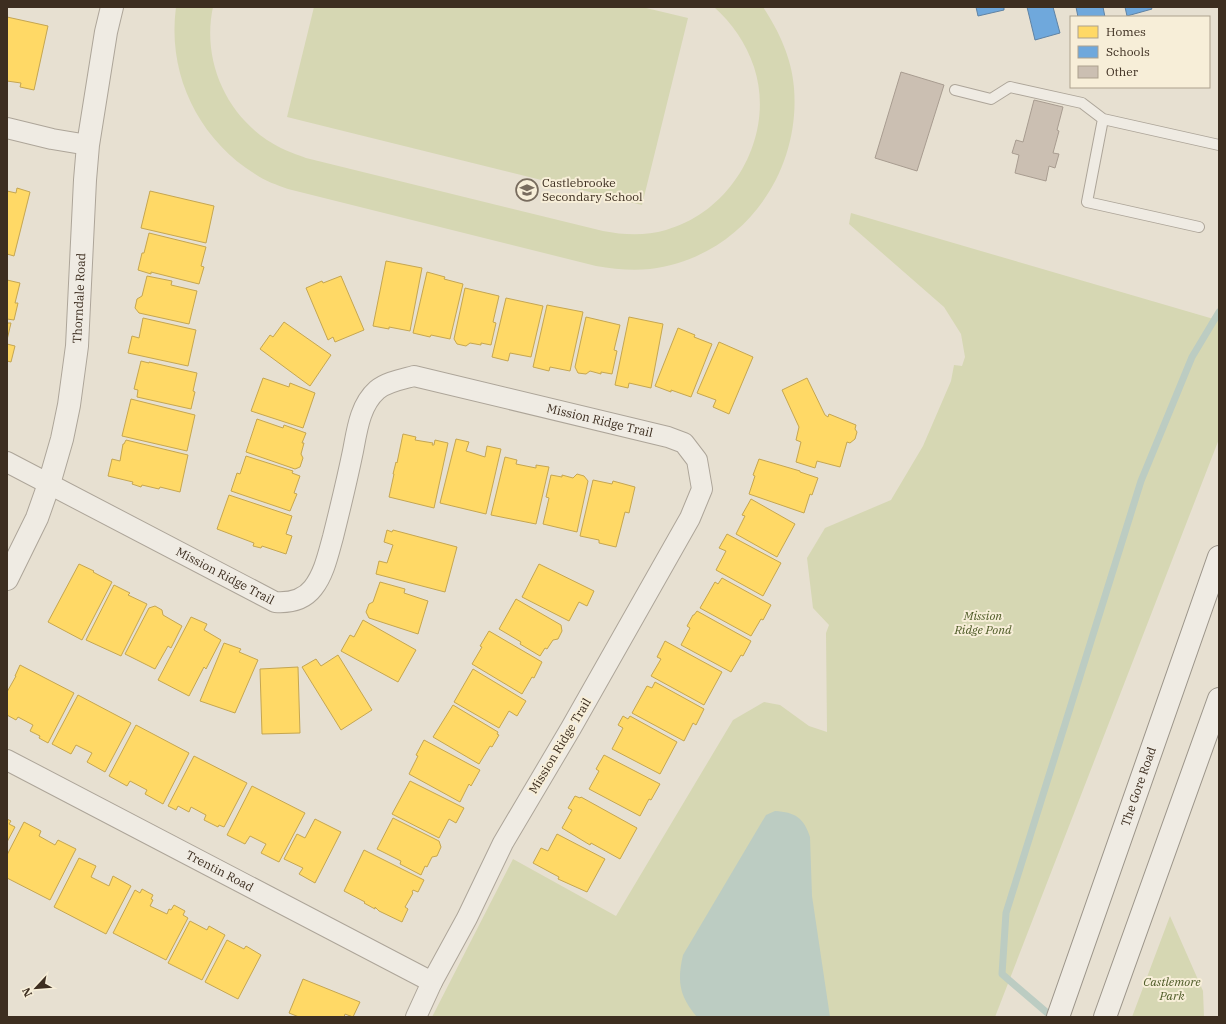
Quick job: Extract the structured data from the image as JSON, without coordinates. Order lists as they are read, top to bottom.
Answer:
{
  "streets": {
    "main road": ["Thorndale Road", "The Gore Road"],
    "street": ["Mission Ridge Trail", "Trentin Road"]
  },
  "crossings": [
    ["Thorndale Road", "Mission Ridge Trail"],
    ["Mission Ridge Trail", "Trentin Road"]
  ],
  "parks": ["Mission Ridge Pond", "Castlemore Park"],
  "places": {
    "school or university": ["Castlebrooke Secondary School"]
  },
  "legend": ["Homes", "Schools", "Other"],
  "north": "bottom left"
}
